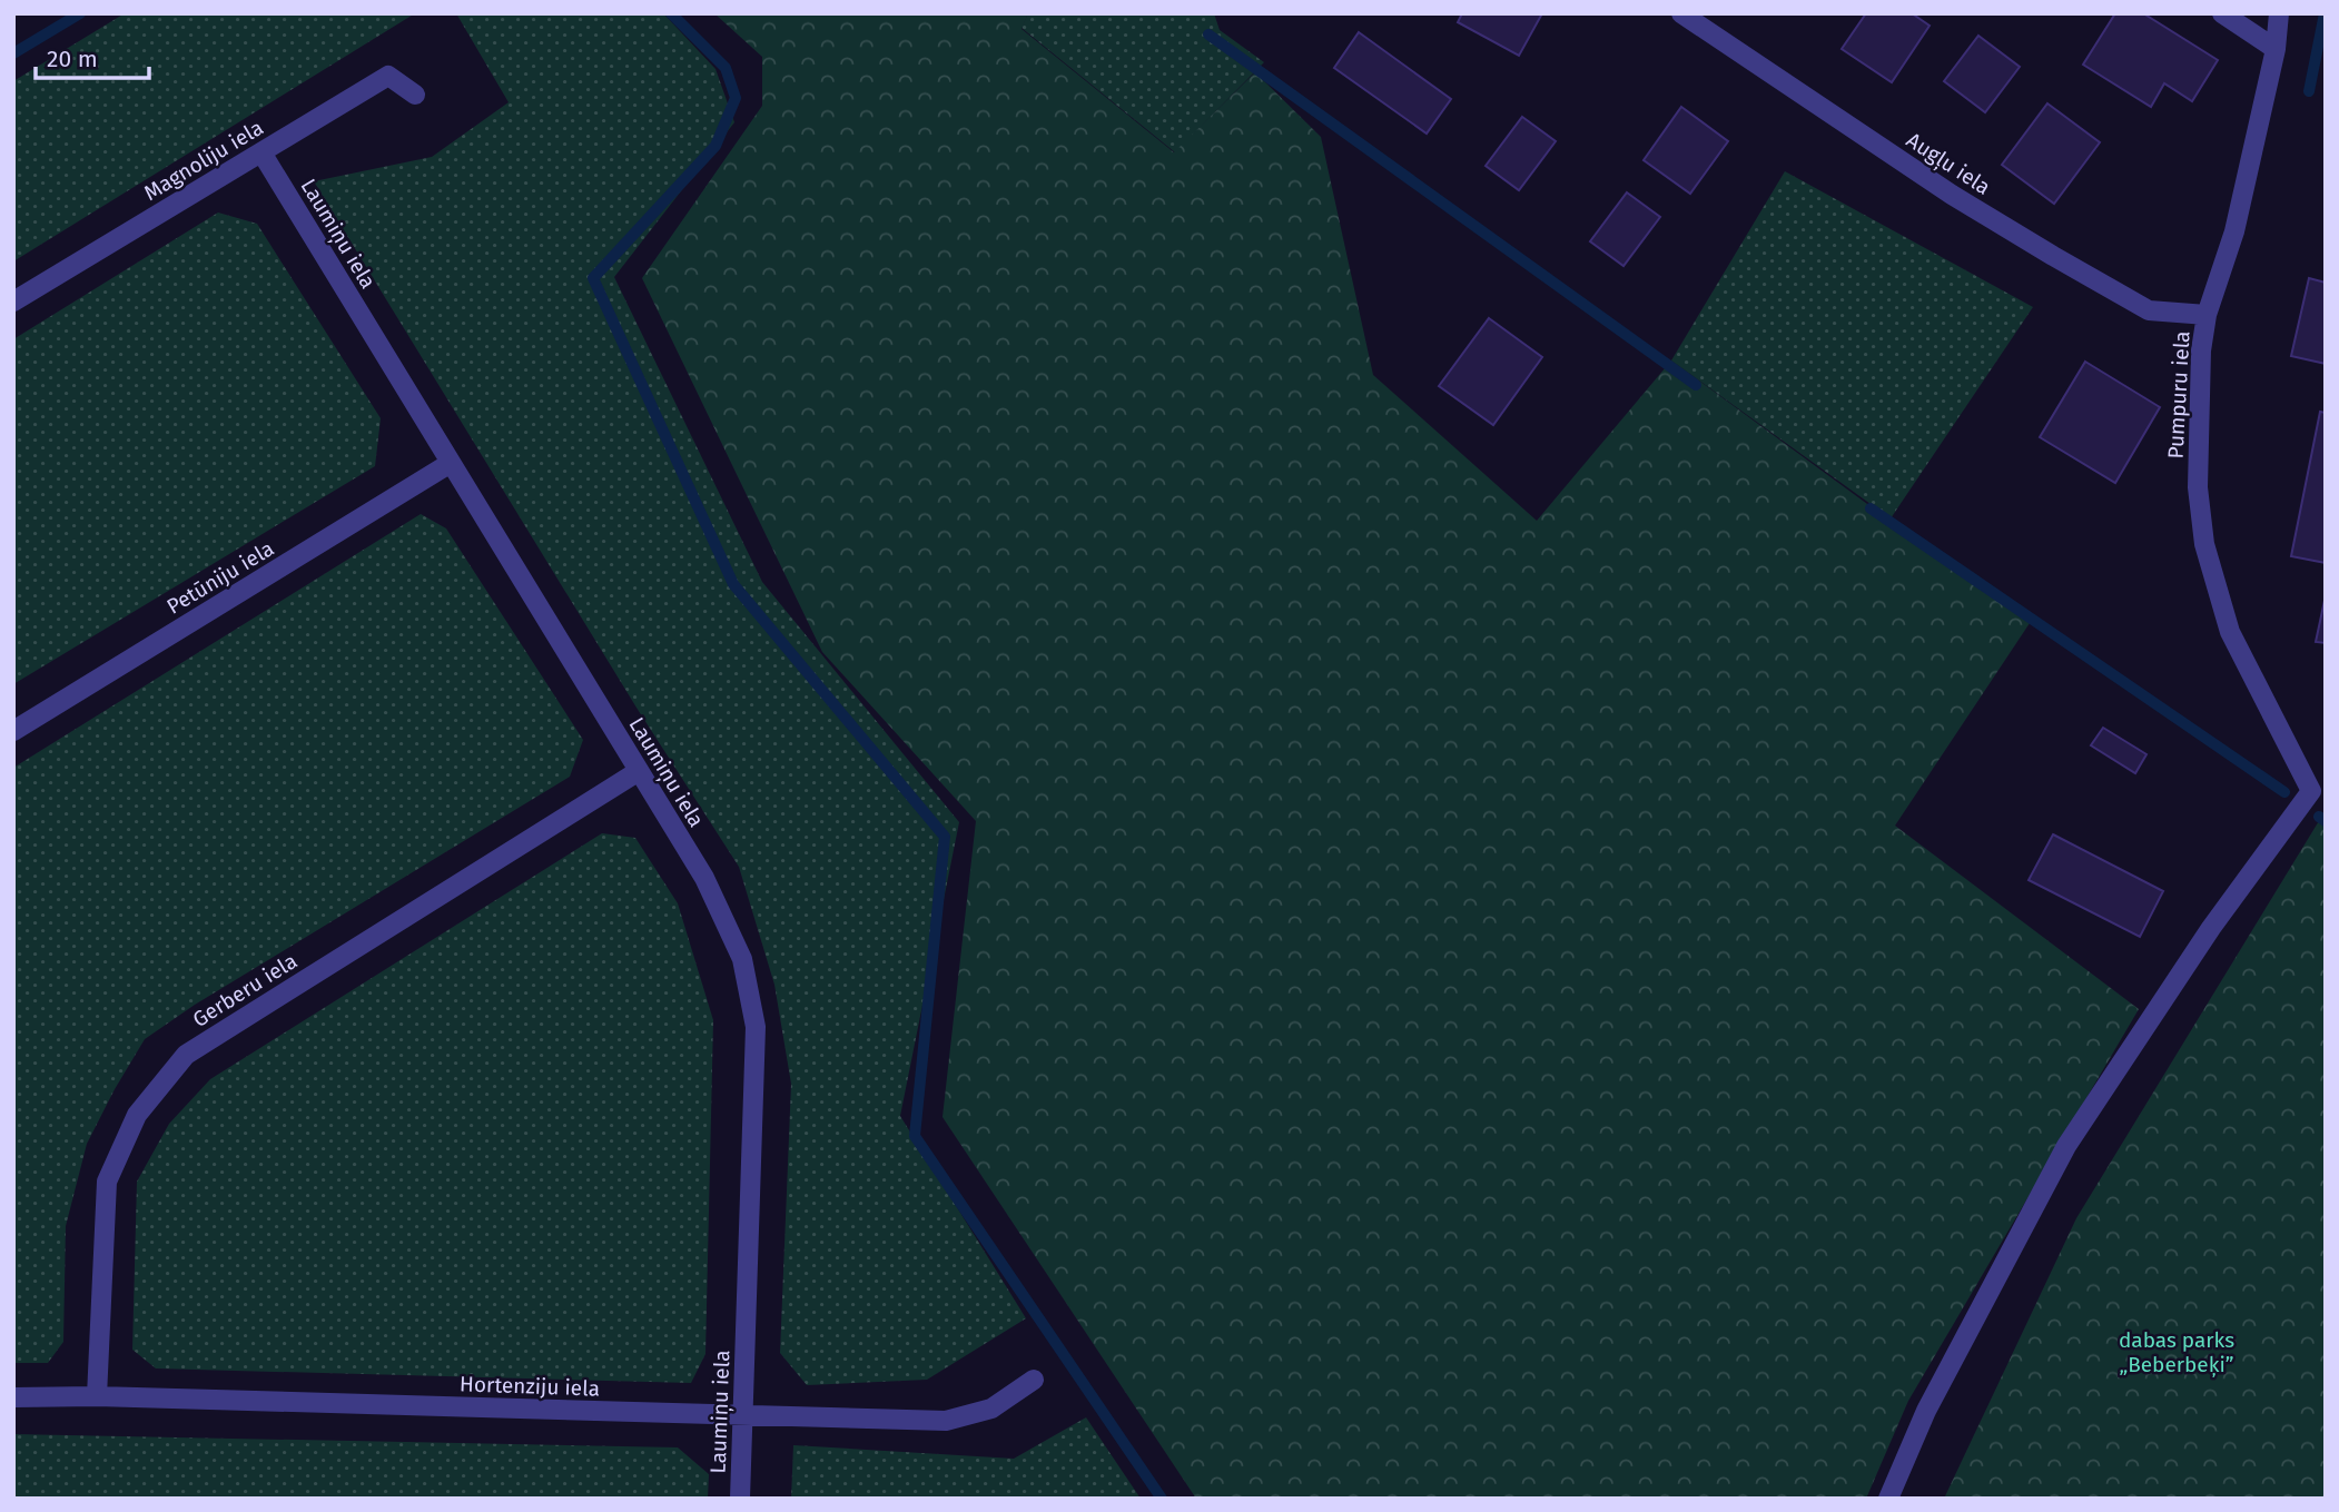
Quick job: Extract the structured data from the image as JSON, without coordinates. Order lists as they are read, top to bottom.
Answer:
{
  "streets": {
    "street": [
      "Magnoliju iela",
      "Augļu iela",
      "Laumiņu iela",
      "Pumpuru iela",
      "Petūniju iela",
      "Gerberu iela",
      "Hortenziju iela"
    ]
  },
  "crossings": [
    ["Magnoliju iela", "Laumiņu iela"],
    ["Augļu iela", "Pumpuru iela"],
    ["Laumiņu iela", "Petūniju iela"],
    ["Laumiņu iela", "Gerberu iela"],
    ["Laumiņu iela", "Hortenziju iela"],
    ["Gerberu iela", "Hortenziju iela"]
  ],
  "parks": ["dabas parks „Beberbeķi”"],
  "scale_bar": "20 m"
}
